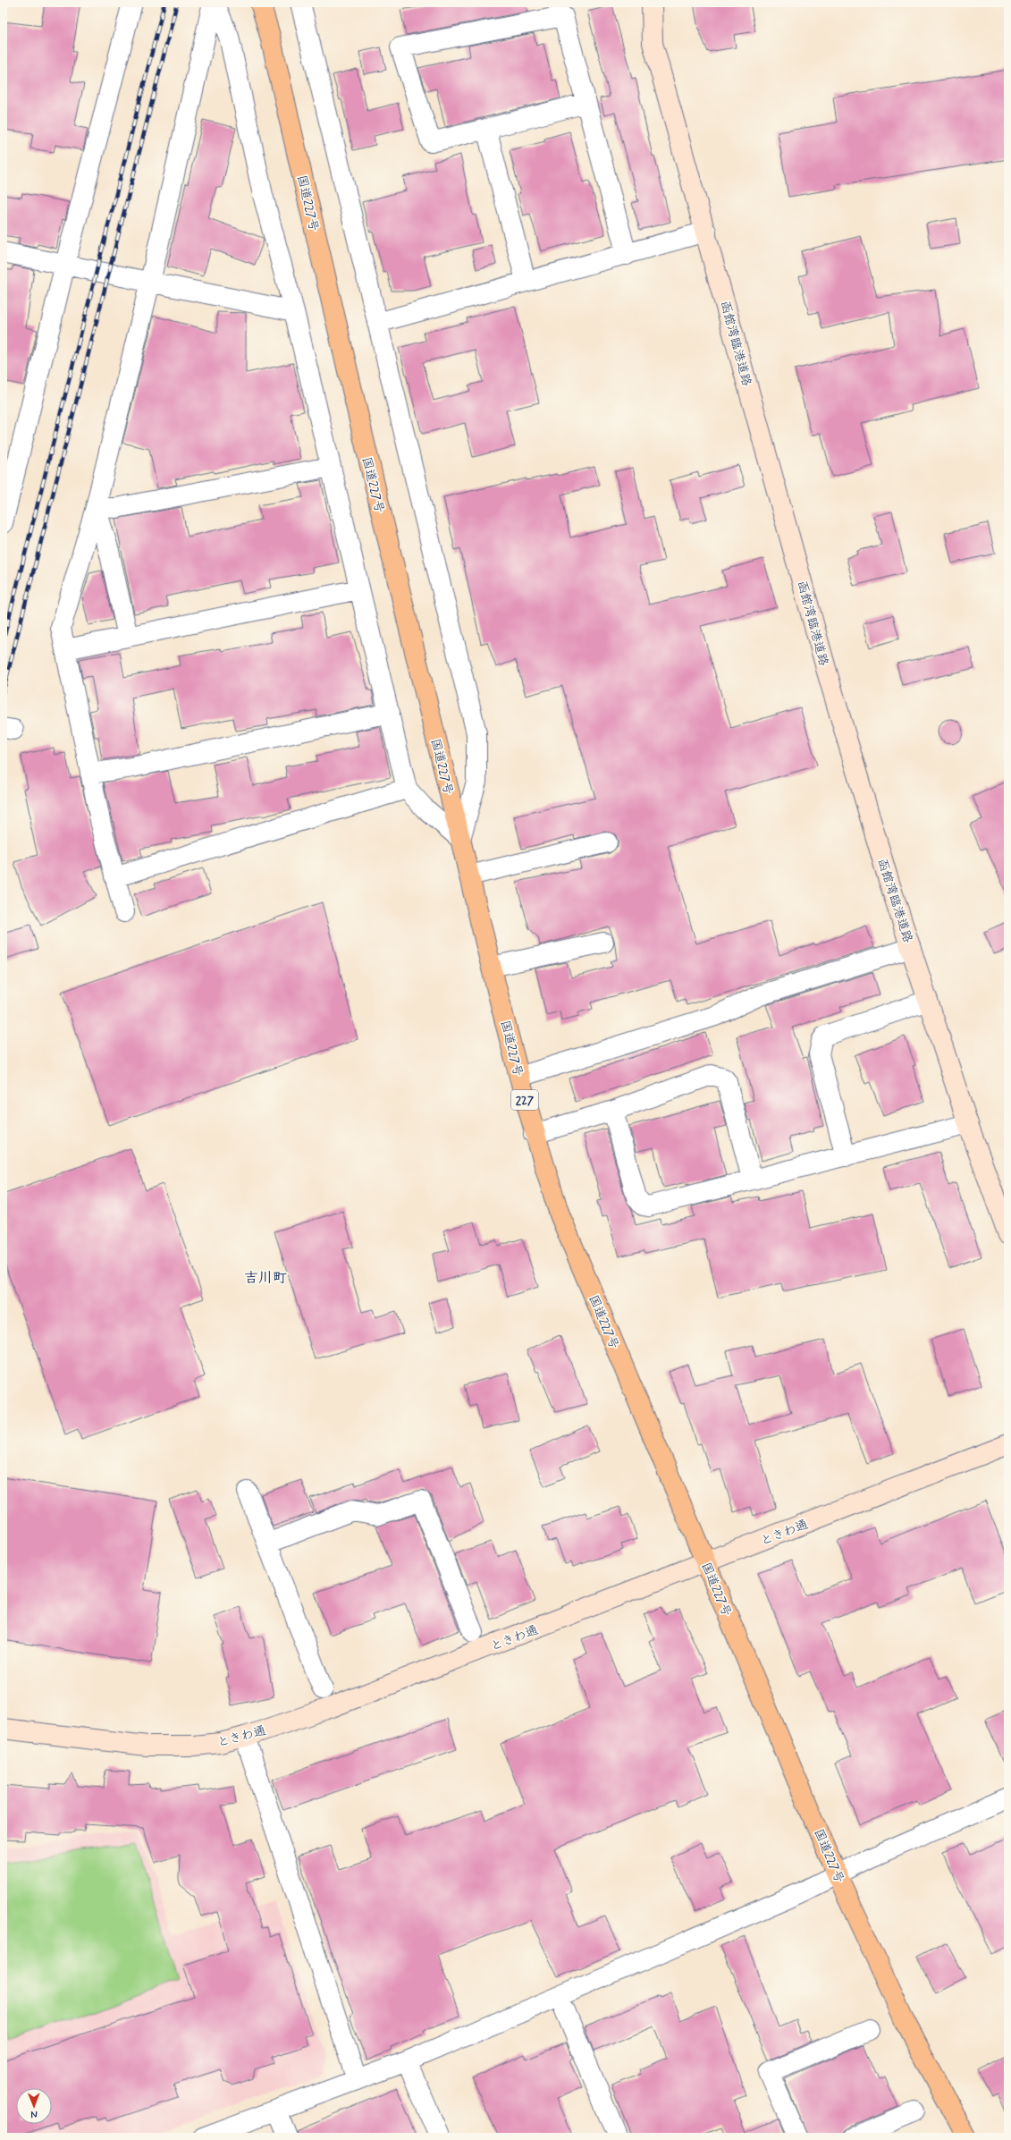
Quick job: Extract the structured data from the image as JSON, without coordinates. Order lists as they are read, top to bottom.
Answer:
{
  "streets": {
    "highway": ["国道227号", "227"],
    "street": ["函館湾臨港道路", "ときわ通"]
  },
  "crossings": [
    ["国道227号", "ときわ通"]
  ],
  "districts": ["吉川町"],
  "north": "bottom"
}
